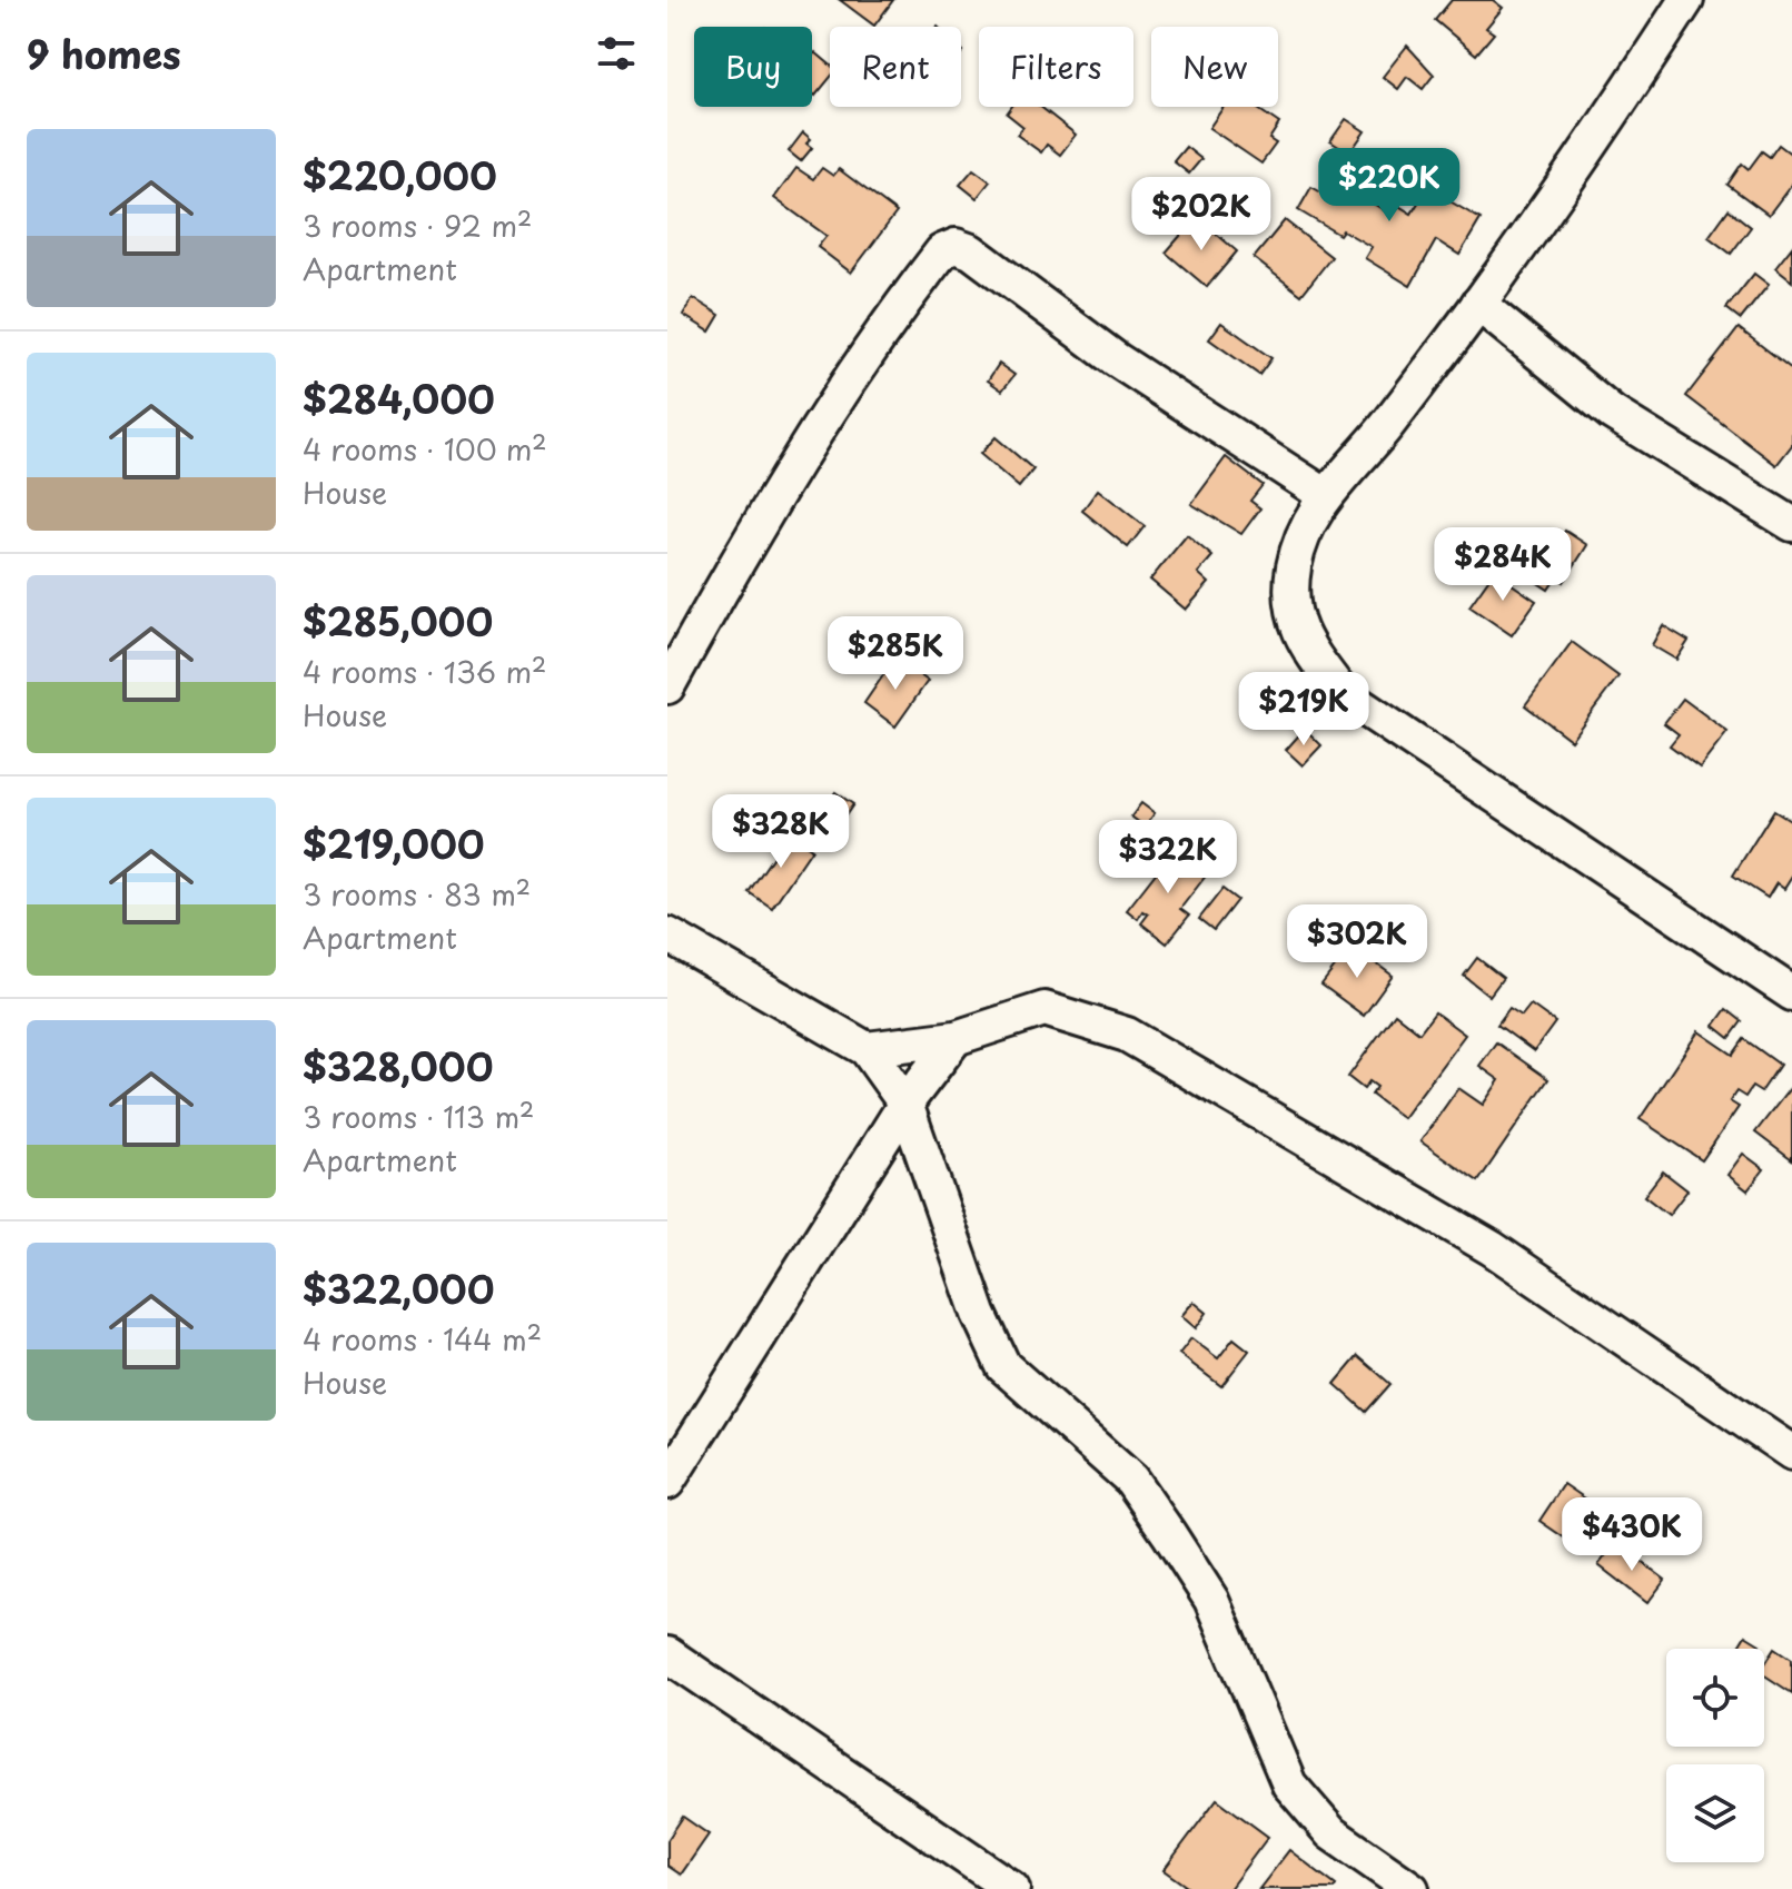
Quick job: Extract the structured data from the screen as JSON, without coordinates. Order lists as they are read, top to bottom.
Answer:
{
  "page": {
    "heading": "9 homes",
    "chip": [
      "Buy",
      "Rent",
      "Filters",
      "New"
    ],
    "list": [
      {
        "name": "$220,000",
        "note": "3 rooms · 92 m² · Apartment"
      },
      {
        "name": "$284,000",
        "note": "4 rooms · 100 m² · House"
      },
      {
        "name": "$285,000",
        "note": "4 rooms · 136 m² · House"
      },
      {
        "name": "$219,000",
        "note": "3 rooms · 83 m² · Apartment"
      },
      {
        "name": "$328,000",
        "note": "3 rooms · 113 m² · Apartment"
      },
      {
        "name": "$322,000",
        "note": "4 rooms · 144 m² · House"
      }
    ],
    "price": [
      "$220K",
      "$202K",
      "$284K",
      "$285K",
      "$219K",
      "$328K",
      "$322K",
      "$302K",
      "$430K"
    ]
  }
}
